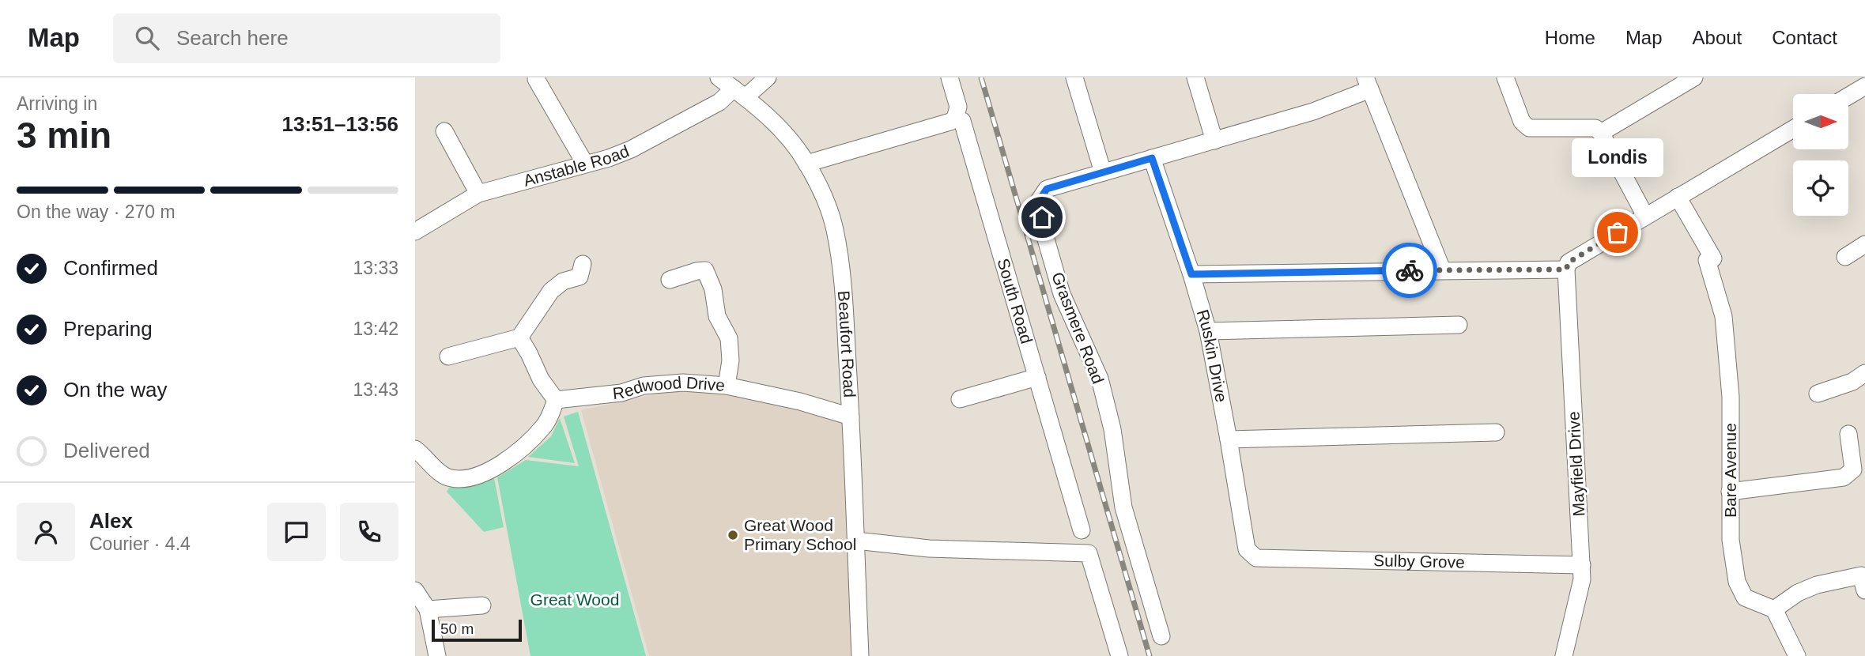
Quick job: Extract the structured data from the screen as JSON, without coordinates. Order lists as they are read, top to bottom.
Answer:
{
  "streets": {
    "street": [
      "Anstable Road",
      "South Road",
      "Grasmere Road",
      "Beaufort Road",
      "Ruskin Drive",
      "Redwood Drive",
      "Mayfield Drive",
      "Bare Avenue",
      "Sulby Grove"
    ]
  },
  "crossings": [
    ["Anstable Road", "Beaufort Road"],
    ["Grasmere Road", "Ruskin Drive"],
    ["Beaufort Road", "Redwood Drive"],
    ["Ruskin Drive", "Sulby Grove"],
    ["Mayfield Drive", "Sulby Grove"]
  ],
  "parks": ["Great Wood"],
  "places": ["Londis", "Great Wood Primary School"],
  "scale_bar": "50 m",
  "north": "right",
  "page": {
    "header": "Map",
    "search": "Search here",
    "nav": [
      "Home",
      "Map",
      "About",
      "Contact"
    ],
    "heading": ["3 min", "Arriving in", "13:51–13:56"],
    "panel": ["Alex", "Courier · 4.4"],
    "bubble": "Londis",
    "bar": "On the way · 270 m",
    "list": [
      ["Confirmed", "13:33"],
      ["Preparing", "13:42"],
      ["On the way", "13:43"],
      "Delivered"
    ],
    "scale": "50 m"
  }
}
